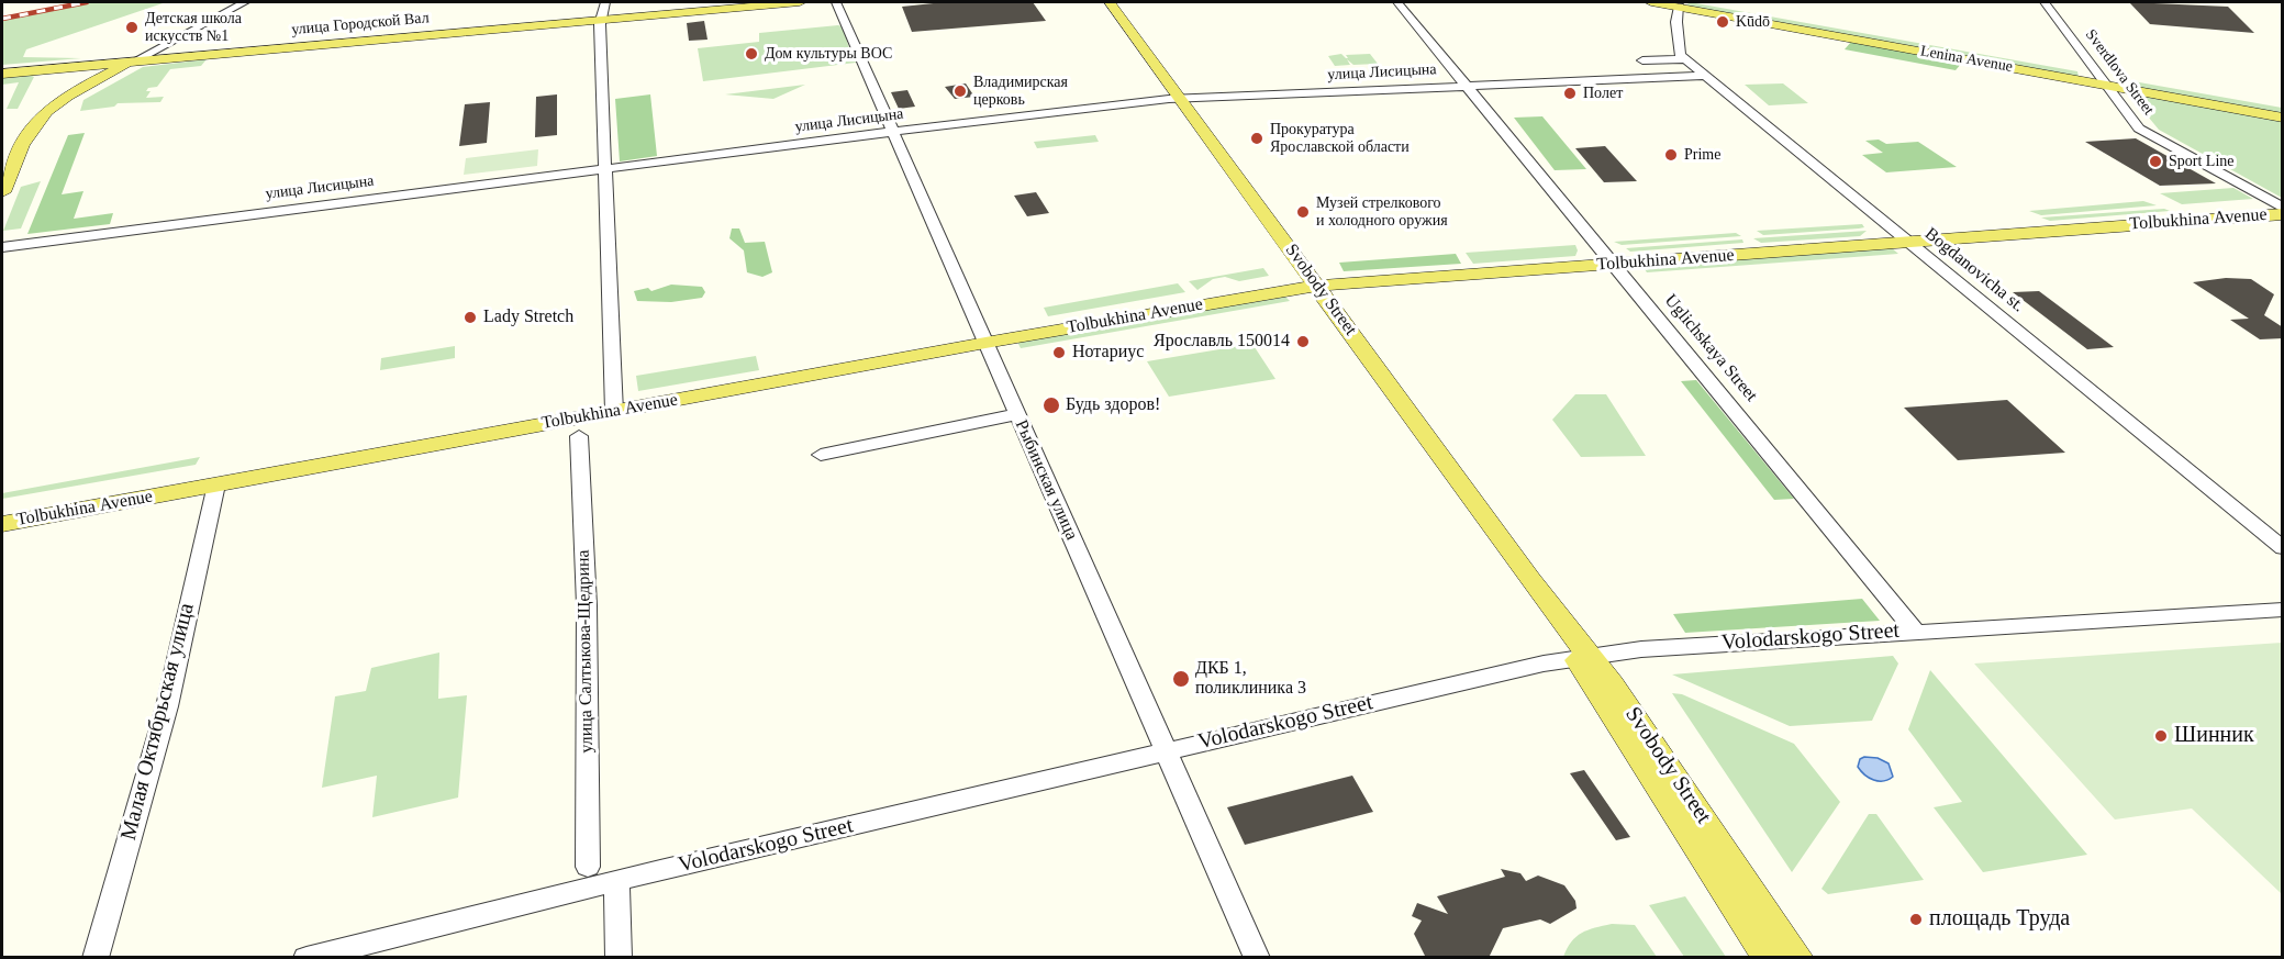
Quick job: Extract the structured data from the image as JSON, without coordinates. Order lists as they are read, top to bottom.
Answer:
{
  "streets": {
    "main road": [
      "улица Городской Вал",
      "Lenina Avenue",
      "Tolbukhina Avenue",
      "Svobody Street"
    ],
    "street": [
      "улица Лисицына",
      "Sverdlova Street",
      "Bogdanovicha st.",
      "Uglichskaya Street",
      "Рыбинская улица",
      "Volodarskogo Street",
      "улица Салтыкова-Щедрина",
      "Малая Октябрьская улица"
    ]
  },
  "crossings": [
    ["Lenina Avenue", "Sverdlova Street"],
    ["улица Лисицына", "Bogdanovicha st."],
    ["улица Лисицына", "Svobody Street"],
    ["улица Лисицына", "Uglichskaya Street"],
    ["улица Лисицына", "Рыбинская улица"],
    ["Tolbukhina Avenue", "Bogdanovicha st."],
    ["Tolbukhina Avenue", "Svobody Street"],
    ["Tolbukhina Avenue", "Uglichskaya Street"],
    ["Tolbukhina Avenue", "Рыбинская улица"],
    ["Tolbukhina Avenue", "Малая Октябрьская улица"],
    ["Svobody Street", "Volodarskogo Street"],
    ["Uglichskaya Street", "Volodarskogo Street"],
    ["Рыбинская улица", "Volodarskogo Street"]
  ],
  "places": [
    "Kūdō",
    "Детская школа искусств №1",
    "Дом культуры ВОС",
    "Владимирская церковь",
    "Полет",
    "Прокуратура Ярославской области",
    "Prime",
    "Sport Line",
    "Музей стрелкового и холодного оружия",
    "Lady Stretch",
    "Ярославль 150014",
    "Нотариус",
    "Будь здоров!",
    "ДКБ 1, поликлиника 3",
    "Шинник",
    "площадь Труда"
  ]
}
